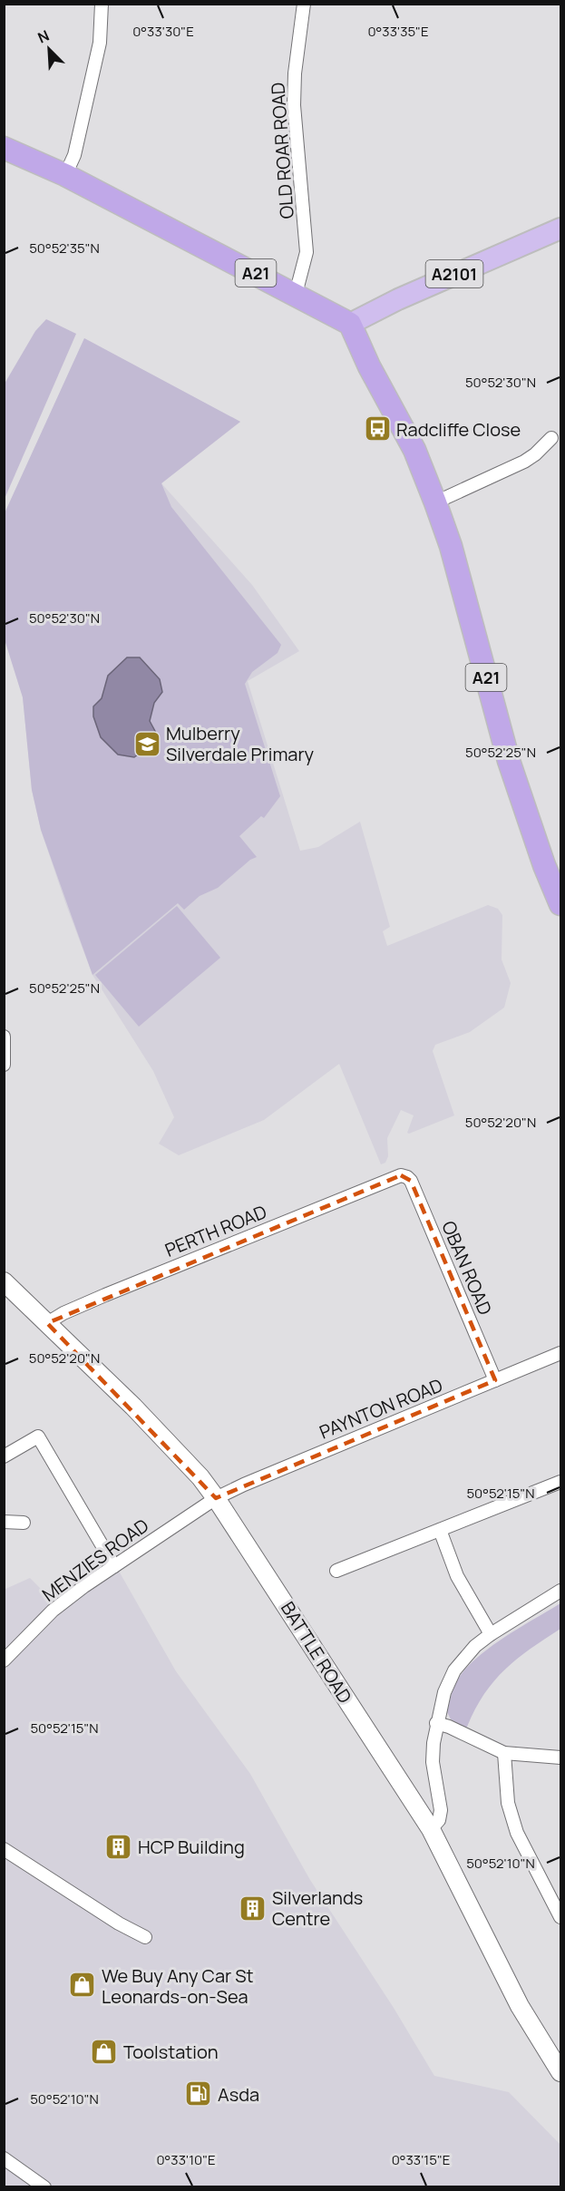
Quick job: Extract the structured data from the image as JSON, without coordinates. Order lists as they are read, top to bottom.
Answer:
{
  "streets": {
    "highway": ["A21"],
    "main road": ["A2101", "BATTLE ROAD"],
    "street": [
      "OLD ROAR ROAD",
      "PERTH ROAD",
      "OBAN ROAD",
      "PAYNTON ROAD",
      "MENZIES ROAD"
    ]
  },
  "crossings": [
    ["OLD ROAR ROAD", "A21"],
    ["A21", "A2101"],
    ["PERTH ROAD", "OBAN ROAD"],
    ["PERTH ROAD", "BATTLE ROAD"],
    ["OBAN ROAD", "PAYNTON ROAD"],
    ["PAYNTON ROAD", "MENZIES ROAD"],
    ["PAYNTON ROAD", "BATTLE ROAD"],
    ["MENZIES ROAD", "BATTLE ROAD"]
  ],
  "places": {
    "bus stop": ["Radcliffe Close"],
    "school or university": ["Mulberry Silverdale Primary"],
    "building": ["HCP Building", "Silverlands Centre"],
    "shop": ["We Buy Any Car St Leonards-on-Sea", "Toolstation"],
    "fuel station": ["Asda"]
  },
  "north": "top left",
  "coordinates": [
    "0°33'35\"E",
    "0°33'30\"E",
    "50°52'35\"N",
    "50°52'30\"N",
    "50°52'25\"N",
    "50°52'20\"N",
    "50°52'15\"N",
    "50°52'10\"N",
    "0°33'10\"E",
    "0°33'15\"E"
  ]
}
